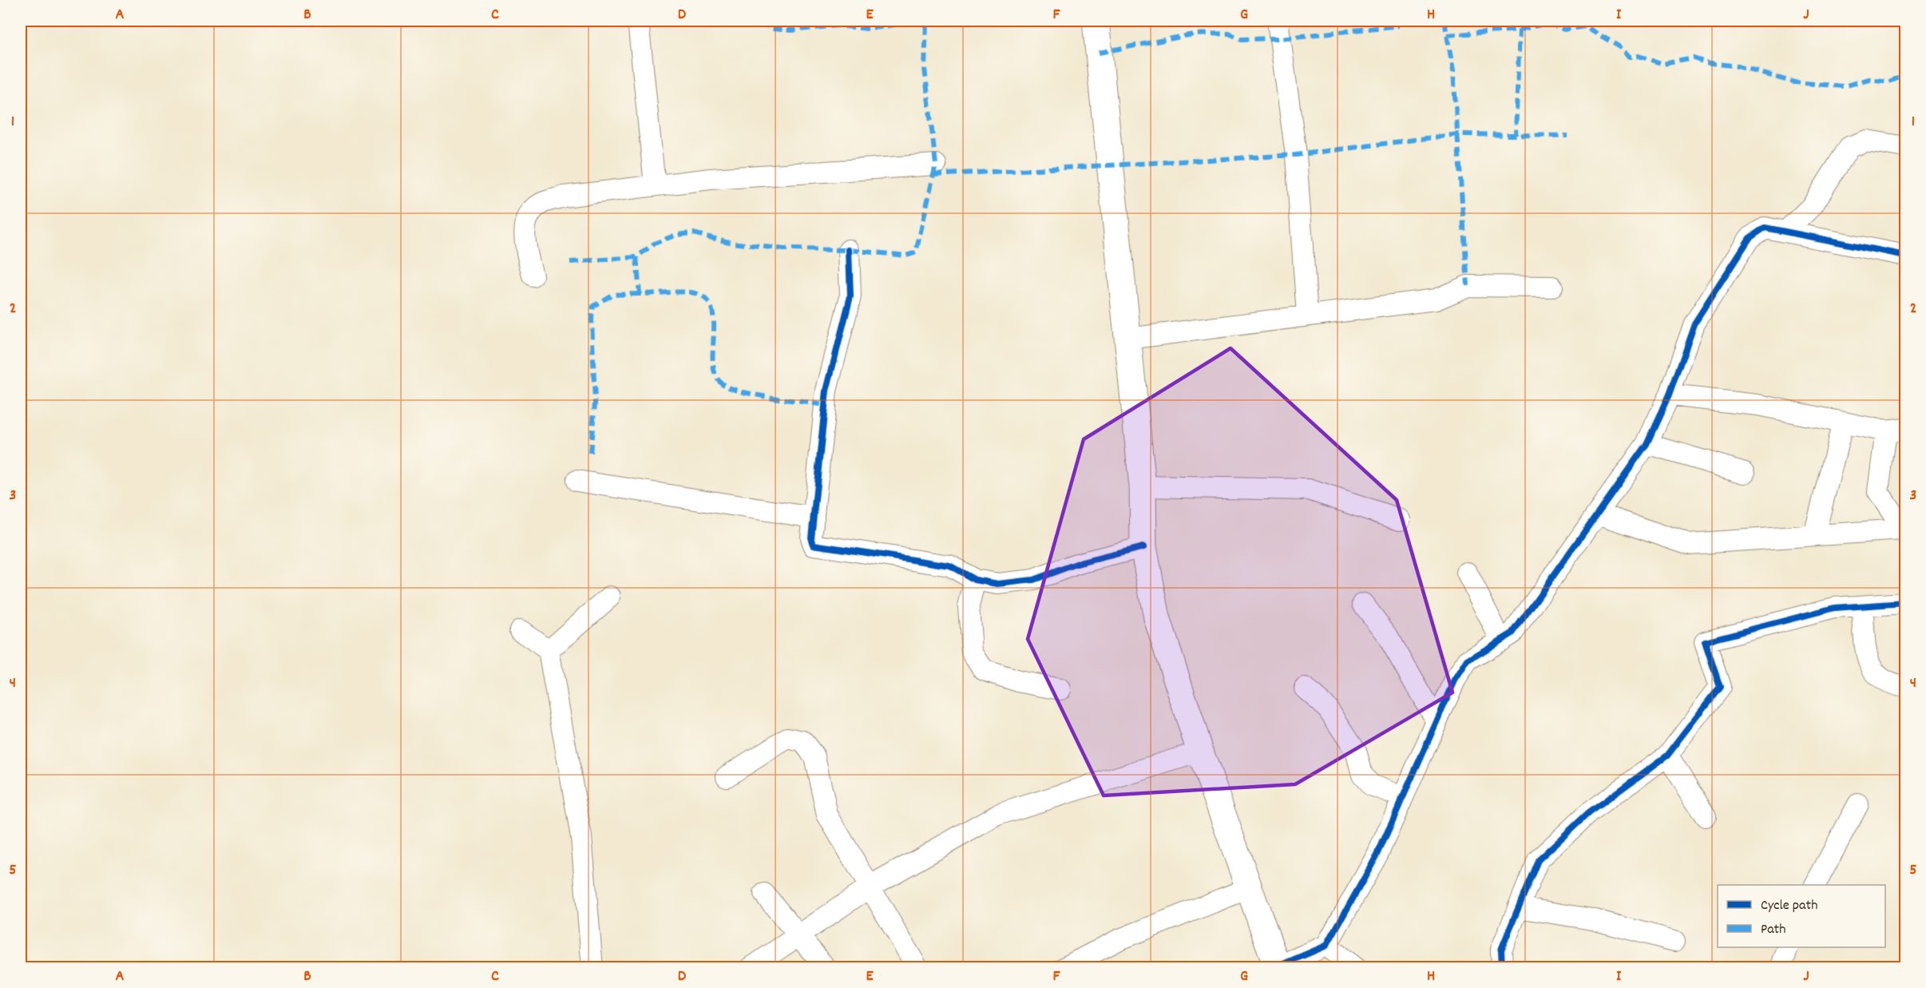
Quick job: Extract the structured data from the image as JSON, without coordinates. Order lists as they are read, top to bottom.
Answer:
{
  "legend": ["Cycle path", "Path"],
  "grid": {
    "columns": [
      "A",
      "B",
      "C",
      "D",
      "E",
      "F",
      "G",
      "H",
      "I",
      "J"
    ],
    "rows": [
      "1",
      "2",
      "3",
      "4",
      "5"
    ]
  }
}
